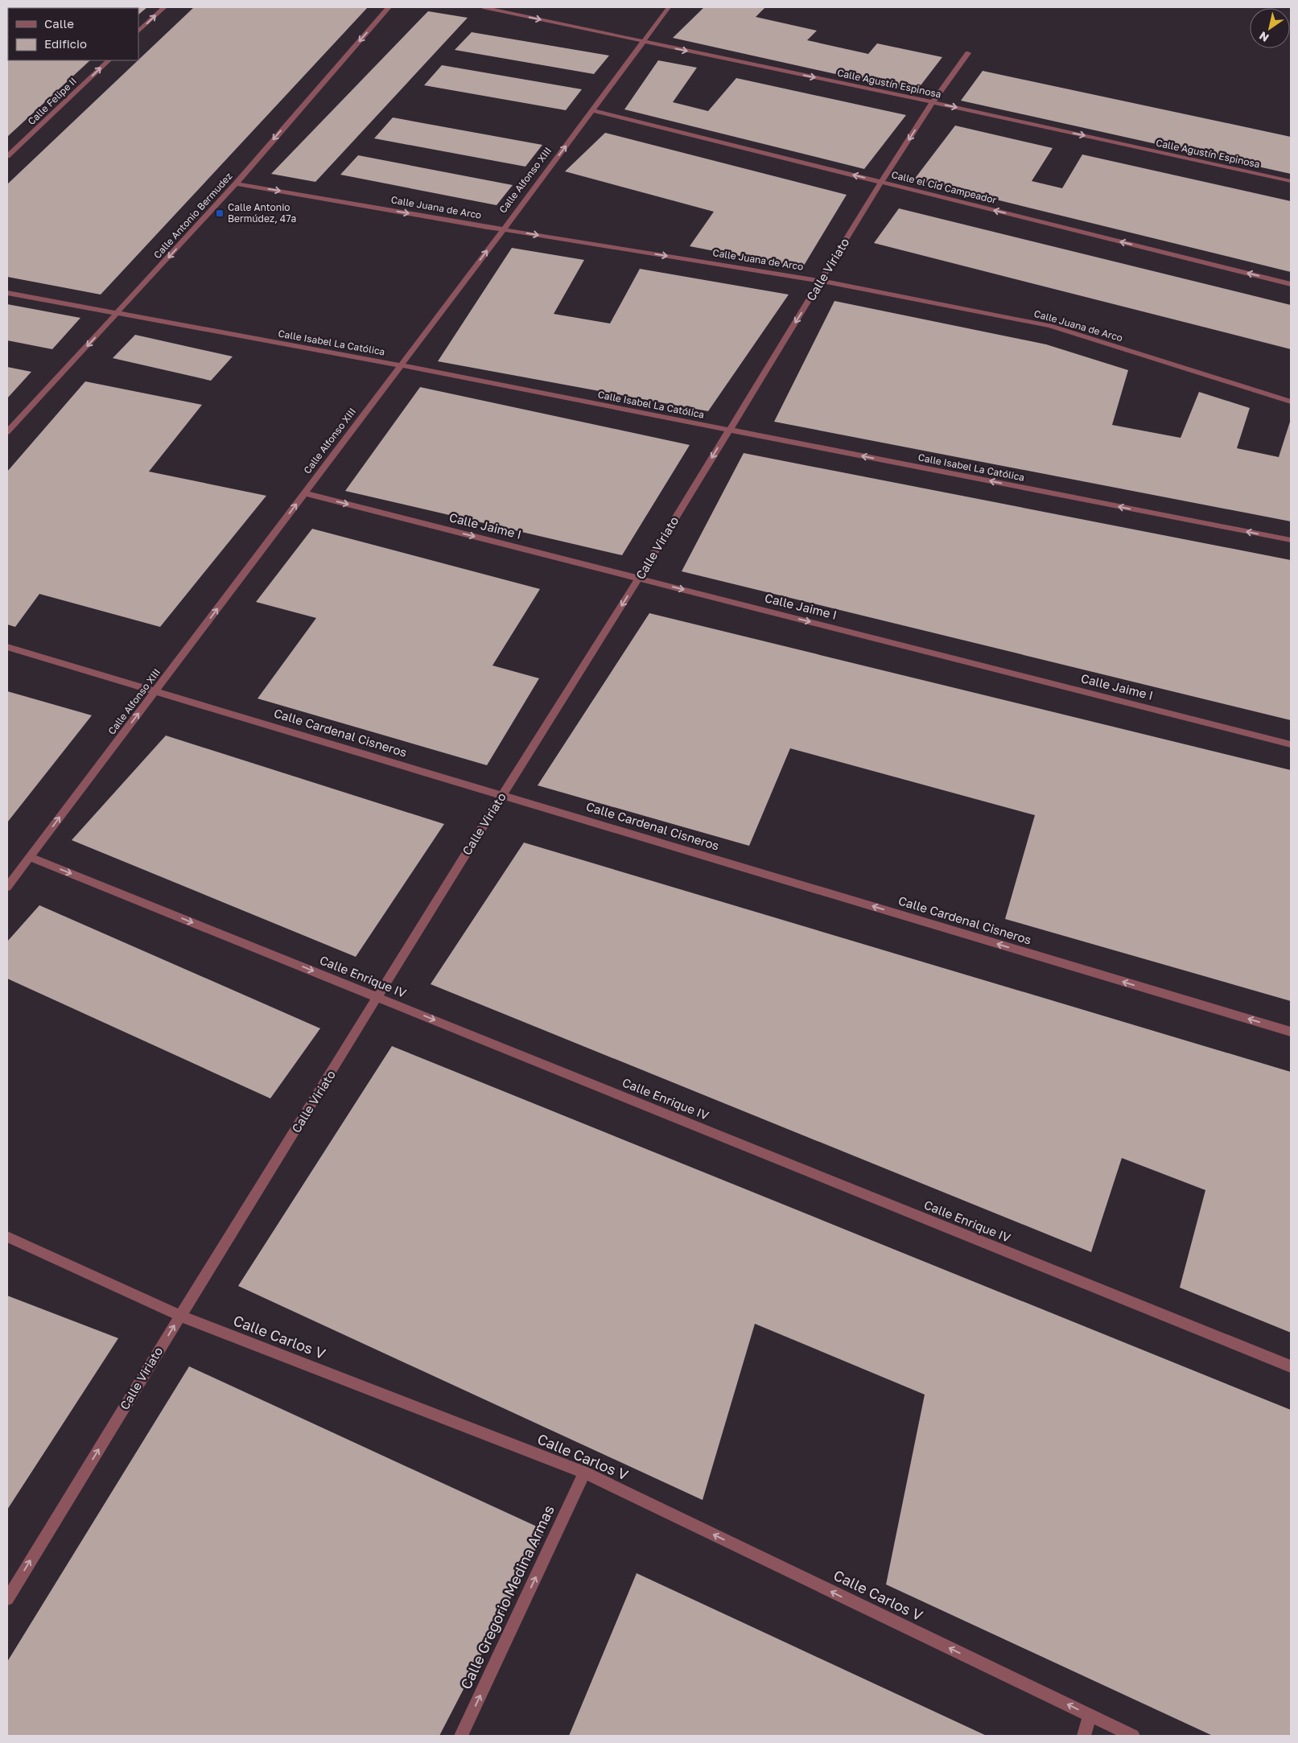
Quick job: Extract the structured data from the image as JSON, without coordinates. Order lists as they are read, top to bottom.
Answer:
{
  "streets": {
    "street": [
      "Calle Agustín Espinosa",
      "Calle Felipe II",
      "Calle Alfonso XIII",
      "Calle el Cid Campeador",
      "Calle Juana de Arco",
      "Calle Antonio Bermudez",
      "Calle Viriato",
      "Calle Isabel La Católica",
      "Calle Jaime I",
      "Calle Cardenal Cisneros",
      "Calle Enrique IV",
      "Calle Carlos V",
      "Calle Gregorio Medina Armas"
    ]
  },
  "crossings": [
    ["Calle Agustín Espinosa", "Calle Alfonso XIII"],
    ["Calle Agustín Espinosa", "Calle Viriato"],
    ["Calle Alfonso XIII", "Calle el Cid Campeador"],
    ["Calle Alfonso XIII", "Calle Juana de Arco"],
    ["Calle Alfonso XIII", "Calle Isabel La Católica"],
    ["Calle Alfonso XIII", "Calle Jaime I"],
    ["Calle Alfonso XIII", "Calle Cardenal Cisneros"],
    ["Calle Alfonso XIII", "Calle Enrique IV"],
    ["Calle el Cid Campeador", "Calle Viriato"],
    ["Calle Juana de Arco", "Calle Antonio Bermudez"],
    ["Calle Juana de Arco", "Calle Viriato"],
    ["Calle Antonio Bermudez", "Calle Isabel La Católica"],
    ["Calle Viriato", "Calle Isabel La Católica"],
    ["Calle Viriato", "Calle Jaime I"],
    ["Calle Viriato", "Calle Cardenal Cisneros"],
    ["Calle Viriato", "Calle Enrique IV"],
    ["Calle Viriato", "Calle Carlos V"],
    ["Calle Carlos V", "Calle Gregorio Medina Armas"]
  ],
  "one_way": [
    "Calle Agustín Espinosa",
    "Calle Felipe II",
    "Calle Alfonso XIII",
    "Calle el Cid Campeador",
    "Calle Juana de Arco",
    "Calle Antonio Bermudez",
    "Calle Isabel La Católica",
    "Calle Jaime I",
    "Calle Cardenal Cisneros",
    "Calle Enrique IV",
    "Calle Carlos V",
    "Calle Gregorio Medina Armas"
  ],
  "places": {
    "transit": ["Calle Antonio Bermúdez, 47a"]
  },
  "legend": ["Calle", "Edificio"],
  "north": "bottom left"
}
